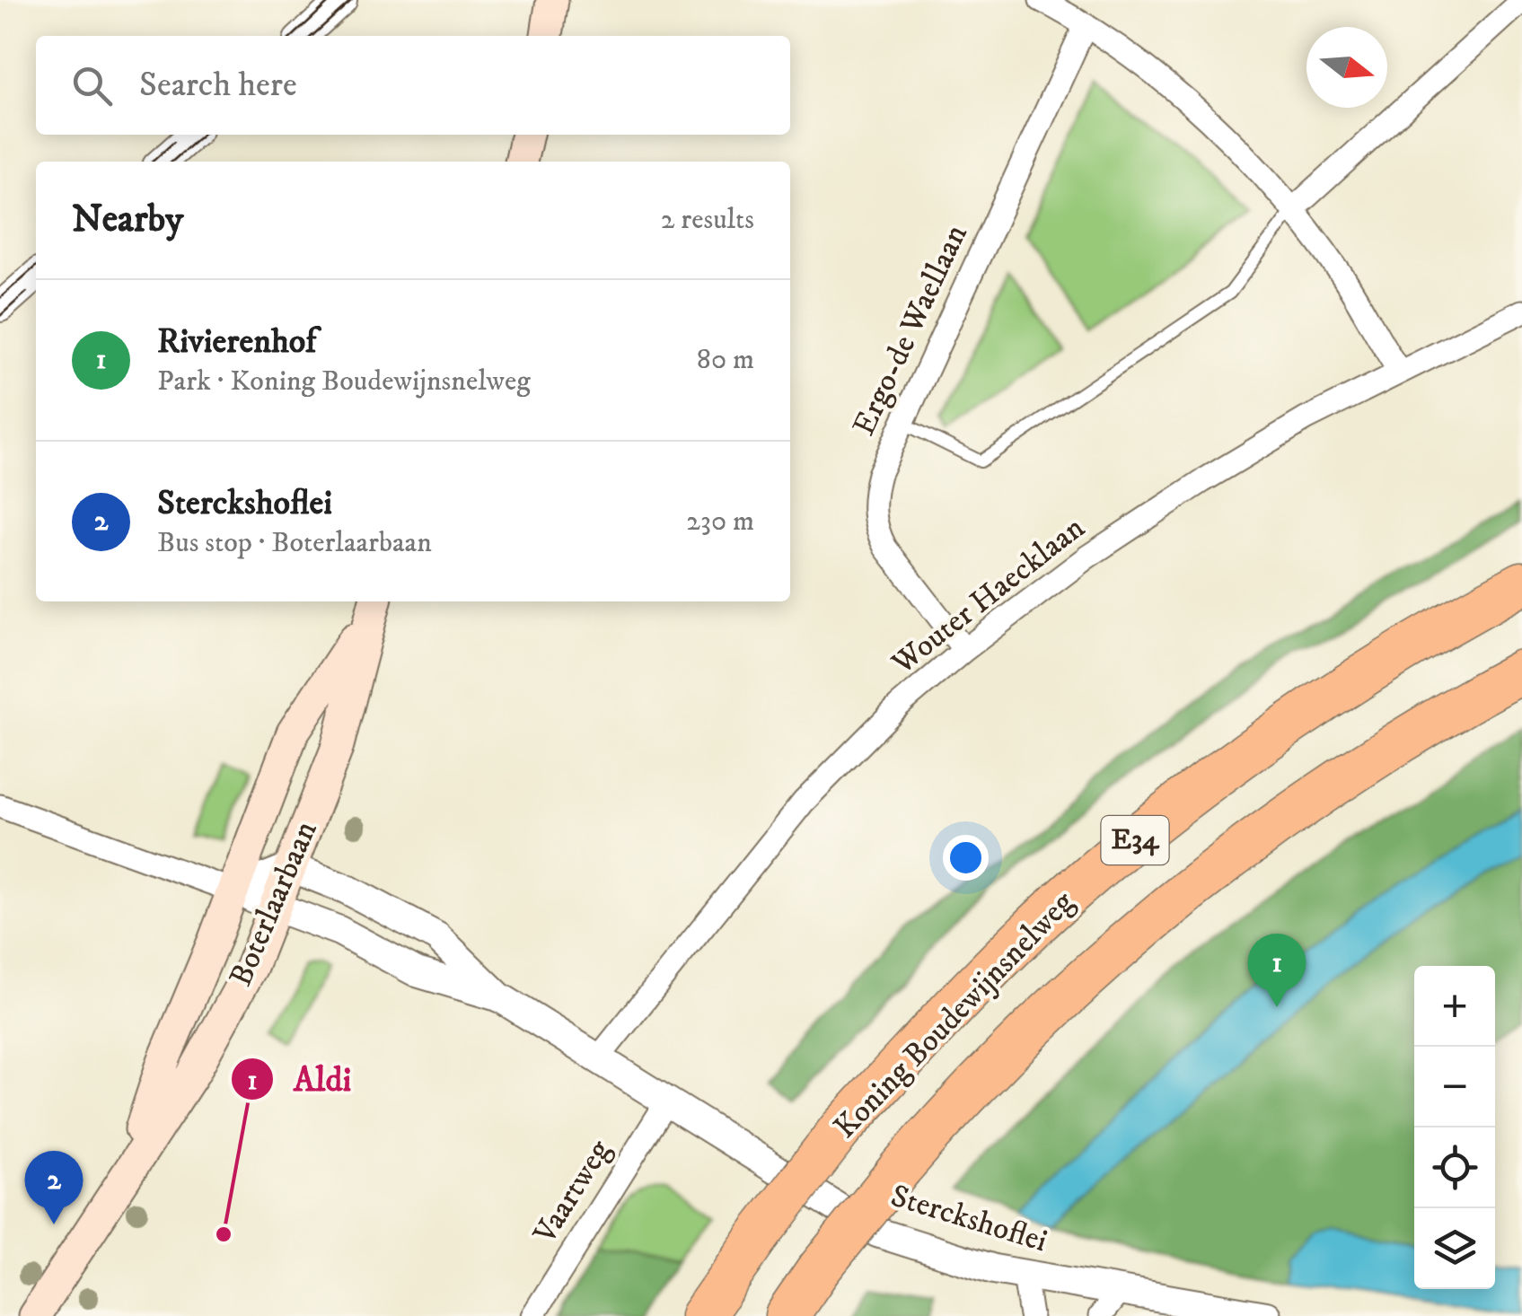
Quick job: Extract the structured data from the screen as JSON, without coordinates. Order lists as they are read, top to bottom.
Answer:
{
  "streets": {
    "highway": ["E34", "Koning Boudewijnsnelweg"],
    "main road": ["Boterlaarbaan"],
    "street": [
      "Ergo-de Waellaan",
      "Wouter Haecklaan",
      "Vaartweg",
      "Sterckshoflei"
    ]
  },
  "crossings": [
    ["Ergo-de Waellaan", "Wouter Haecklaan"],
    ["Wouter Haecklaan", "Sterckshoflei"],
    ["Boterlaarbaan", "Sterckshoflei"],
    ["Vaartweg", "Sterckshoflei"]
  ],
  "places": ["Aldi"],
  "north": "right",
  "page": {
    "search": "Search here",
    "heading": ["Nearby", "2 results"],
    "list": [
      {
        "mark": "1",
        "name": "Rivierenhof",
        "note": "Park · Koning Boudewijnsnelweg",
        "value": "80 m"
      },
      {
        "mark": "2",
        "name": "Sterckshoflei",
        "note": "Bus stop · Boterlaarbaan",
        "value": "230 m"
      }
    ],
    "pins": ["1", "2"],
    "map_buttons": ["+", "−"]
  }
}
